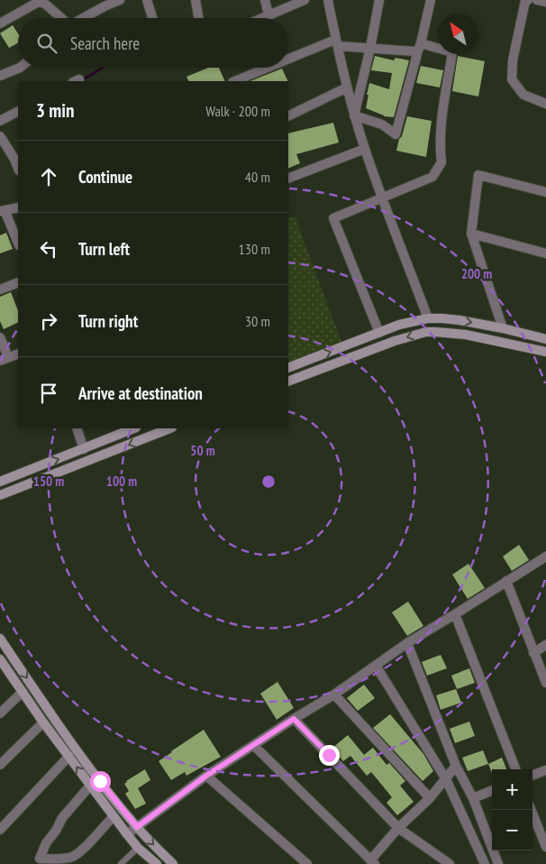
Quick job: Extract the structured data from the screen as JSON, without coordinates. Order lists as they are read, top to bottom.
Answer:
{
  "north": "top left",
  "page": {
    "search": "Search here",
    "heading": ["3 min", "Walk · 200 m"],
    "list": [
      ["Continue", "40 m"],
      ["Turn left", "130 m"],
      ["Turn right", "30 m"],
      "Arrive at destination"
    ],
    "map_buttons": ["+", "−"]
  },
  "rings": [
    "200 m",
    "50 m",
    "150 m",
    "100 m"
  ]
}
